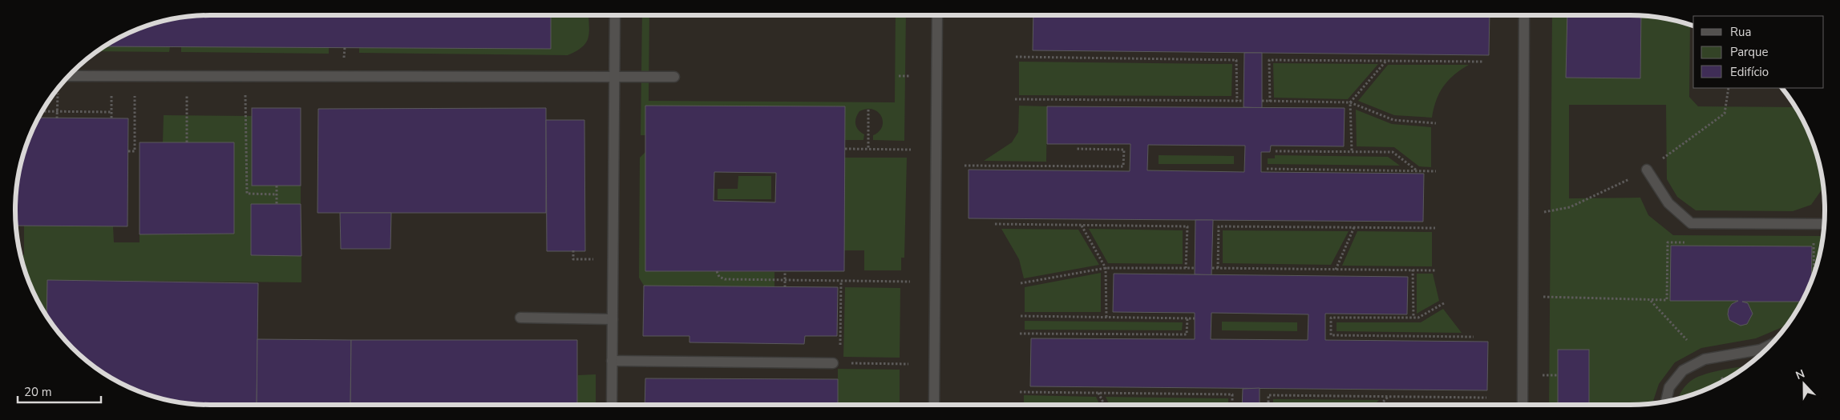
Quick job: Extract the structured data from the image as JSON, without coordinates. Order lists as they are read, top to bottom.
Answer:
{
  "legend": ["Rua", "Parque", "Edifício"],
  "scale_bar": "20 m",
  "north": "top"
}
